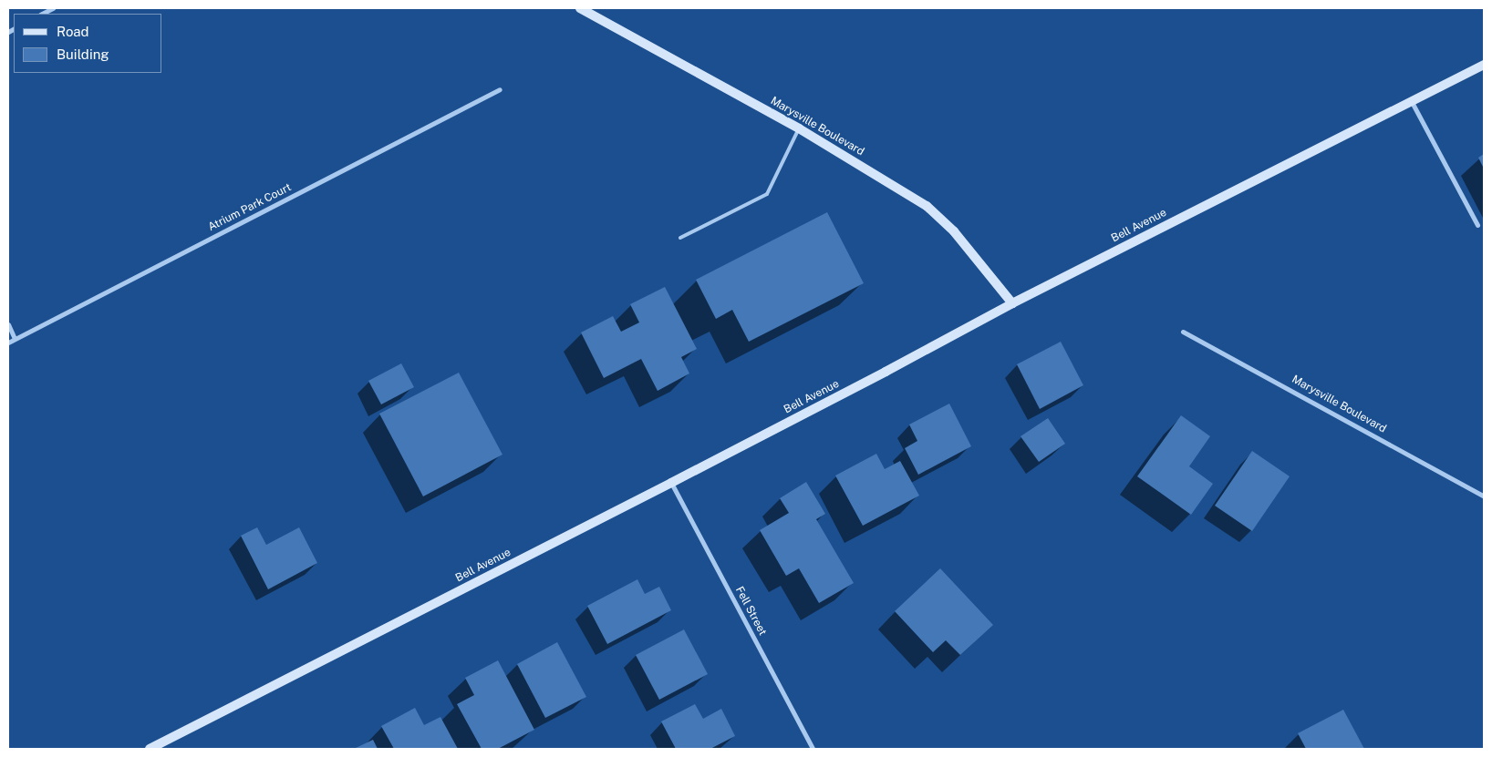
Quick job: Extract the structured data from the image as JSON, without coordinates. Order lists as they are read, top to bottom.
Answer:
{
  "streets": {
    "main road": ["Marysville Boulevard", "Bell Avenue"],
    "street": ["Atrium Park Court", "Fell Street"]
  },
  "crossings": [
    ["Marysville Boulevard", "Bell Avenue"],
    ["Bell Avenue", "Fell Street"]
  ],
  "legend": ["Road", "Building"]
}
